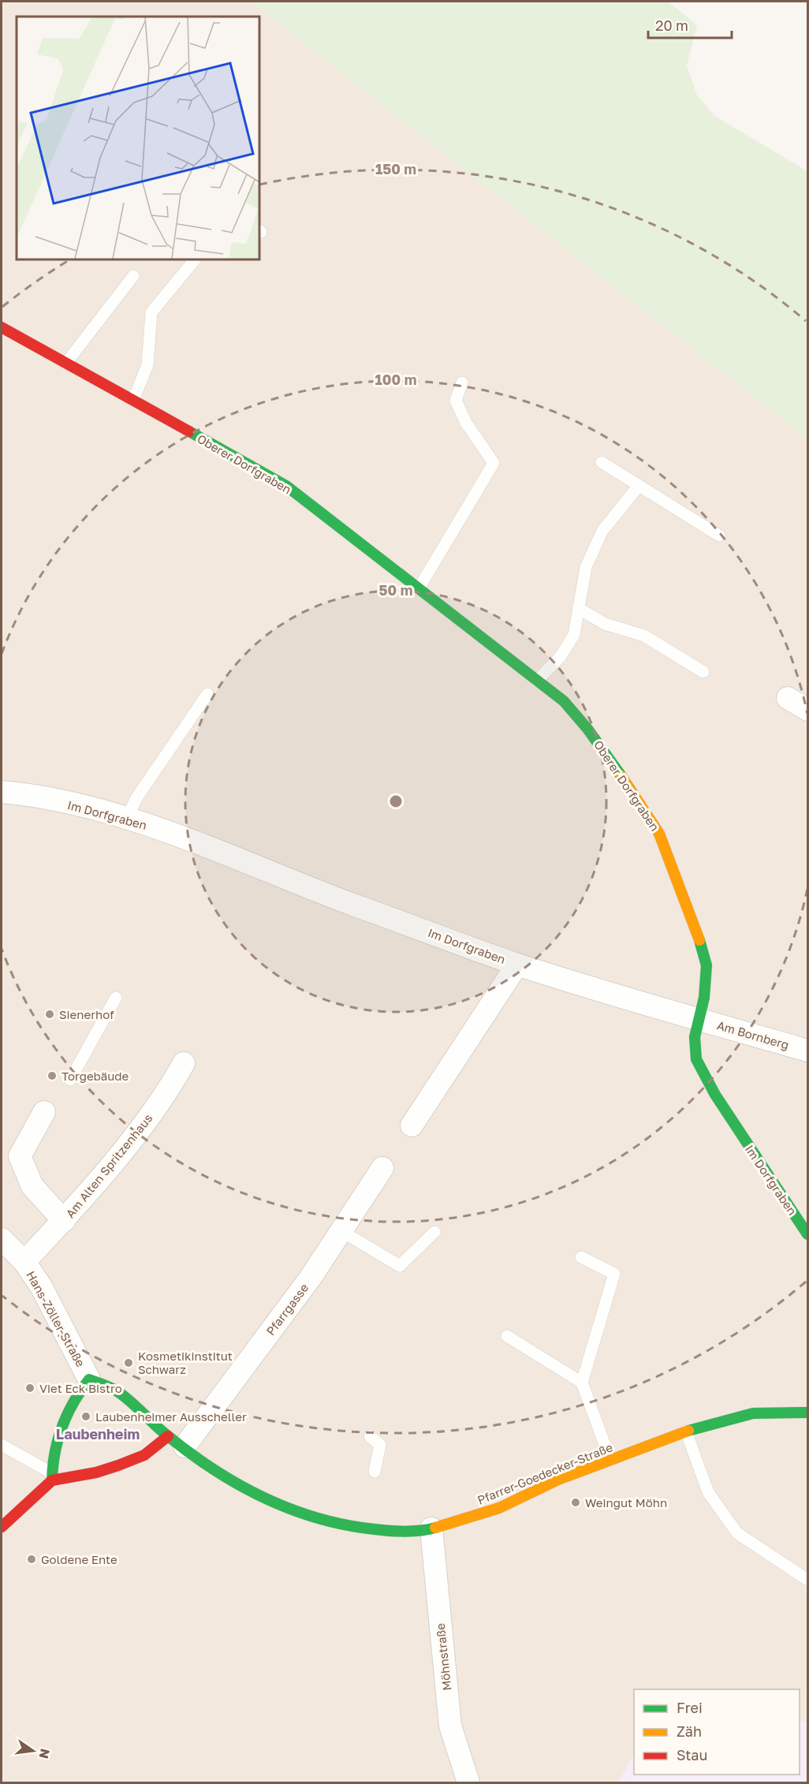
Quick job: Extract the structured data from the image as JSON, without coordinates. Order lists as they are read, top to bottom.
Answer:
{
  "streets": {
    "street": [
      "Oberer Dorfgraben",
      "Im Dorfgraben",
      "Am Bornberg",
      "Am Alten Spritzenhaus",
      "Pfarrgasse",
      "Hans-Zöller-Straße",
      "Pfarrer-Goedecker-Straße",
      "Möhnstraße"
    ]
  },
  "crossings": [
    ["Oberer Dorfgraben", "Im Dorfgraben"],
    ["Oberer Dorfgraben", "Am Bornberg"],
    ["Im Dorfgraben", "Am Bornberg"],
    ["Am Alten Spritzenhaus", "Hans-Zöller-Straße"],
    ["Pfarrgasse", "Pfarrer-Goedecker-Straße"],
    ["Hans-Zöller-Straße", "Pfarrer-Goedecker-Straße"],
    ["Pfarrer-Goedecker-Straße", "Möhnstraße"]
  ],
  "districts": ["Laubenheim"],
  "places": [
    "Sienerhof",
    "Torgebäude",
    "Kosmetikinstitut Schwarz",
    "Viet Eck Bistro",
    "Laubenheimer Ausscheller",
    "Weingut Möhn",
    "Goldene Ente"
  ],
  "legend": ["Frei", "Zäh", "Stau"],
  "scale_bar": "20 m",
  "north": "right",
  "rings": ["150 m", "100 m", "50 m"]
}
